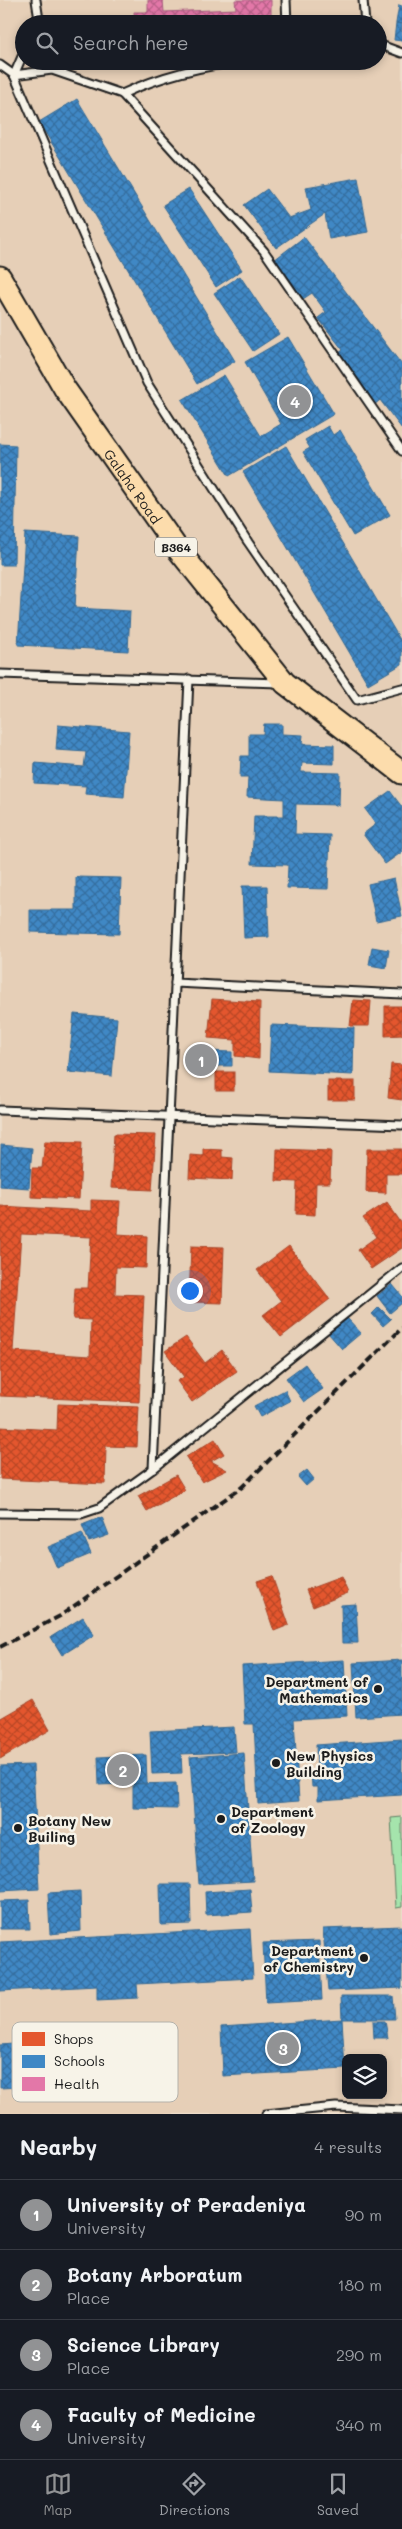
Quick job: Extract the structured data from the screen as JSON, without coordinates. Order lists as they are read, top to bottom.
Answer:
{
  "streets": {
    "main road": ["Galaha Road", "B364"]
  },
  "places": [
    "Department of Mathematics",
    "New Physics Building",
    "Department of Zoology",
    "Botany New Builing",
    "Department of Chemistry"
  ],
  "legend": ["Shops", "Schools", "Health"],
  "page": {
    "search": "Search here",
    "pins": [
      "4",
      "1",
      "2",
      "3"
    ],
    "heading": ["Nearby", "4 results"],
    "list": [
      {
        "mark": "1",
        "name": "University of Peradeniya",
        "note": "University",
        "value": "90 m"
      },
      {
        "mark": "2",
        "name": "Botany Arboratum",
        "note": "Place",
        "value": "180 m"
      },
      {
        "mark": "3",
        "name": "Science Library",
        "note": "Place",
        "value": "290 m"
      },
      {
        "mark": "4",
        "name": "Faculty of Medicine",
        "note": "University",
        "value": "340 m"
      }
    ],
    "nav": ["Map", "Directions", "Saved"]
  }
}
